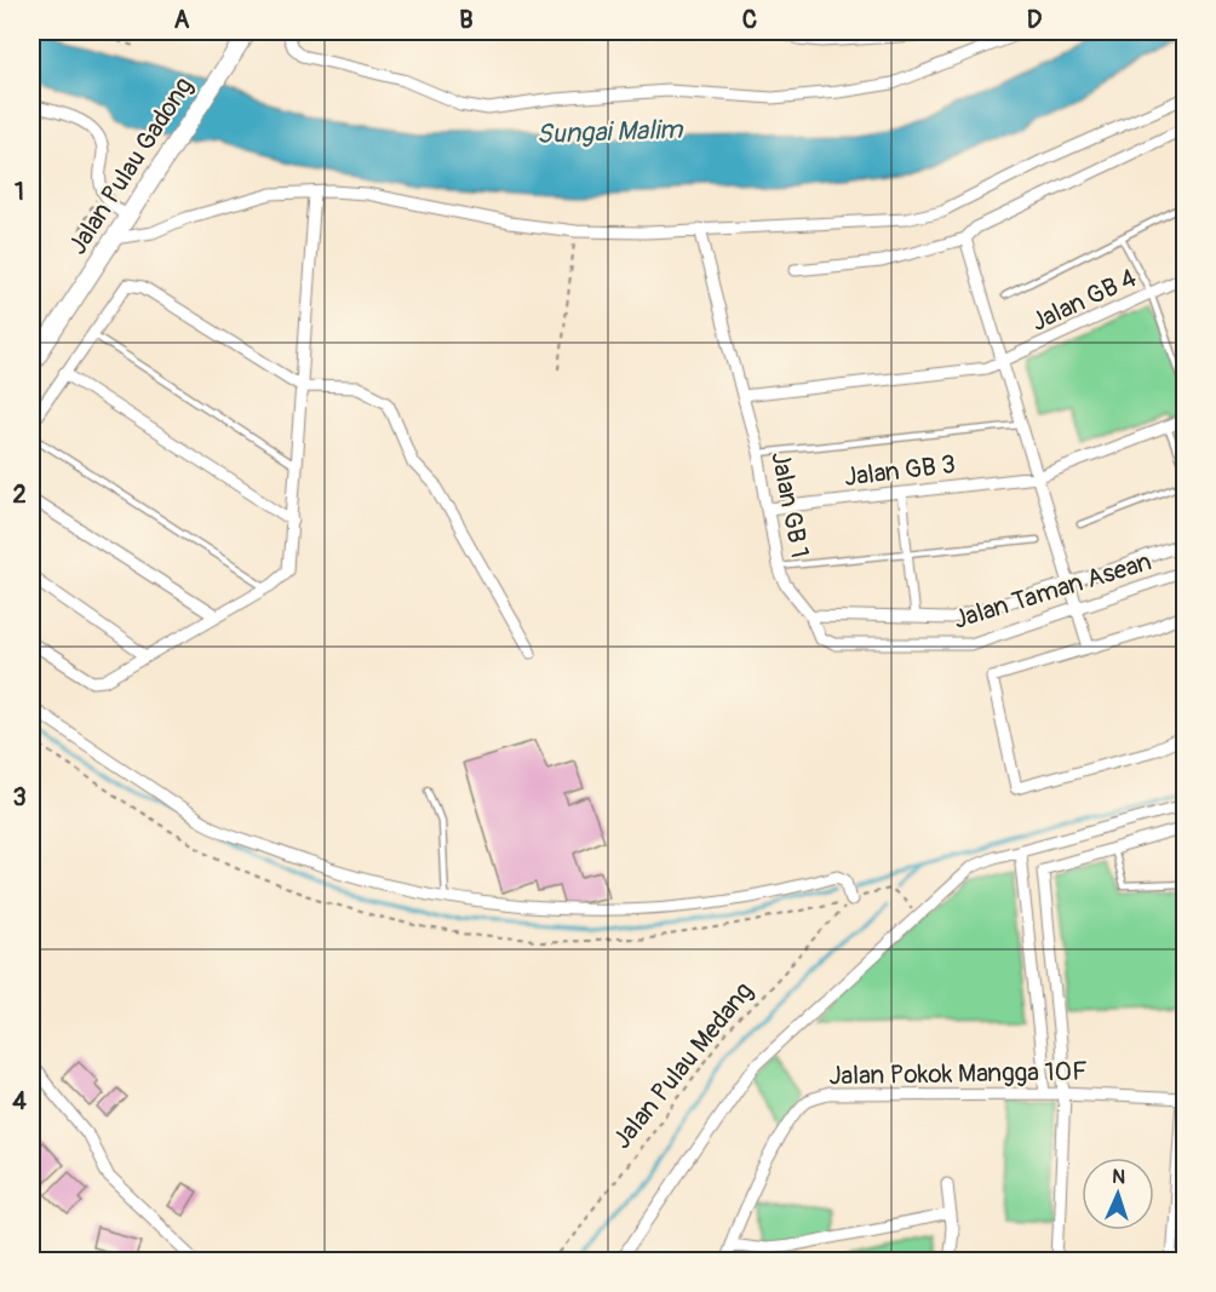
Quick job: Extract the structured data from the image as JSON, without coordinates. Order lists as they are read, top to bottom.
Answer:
{
  "streets": {
    "main road": ["Jalan Pulau Gadong"],
    "street": [
      "Jalan GB 4",
      "Jalan GB 3",
      "Jalan GB 1",
      "Jalan Taman Asean",
      "Jalan Pokok Mangga 10F"
    ],
    "path": ["Jalan Pulau Medang"]
  },
  "crossings": [
    ["Jalan GB 4", "Jalan GB 1"],
    ["Jalan GB 3", "Jalan GB 1"],
    ["Jalan GB 1", "Jalan Taman Asean"]
  ],
  "water": ["Sungai Malim"],
  "north": "top",
  "grid": {
    "columns": [
      "A",
      "B",
      "C",
      "D"
    ],
    "rows": [
      "1",
      "2",
      "3",
      "4"
    ]
  }
}
